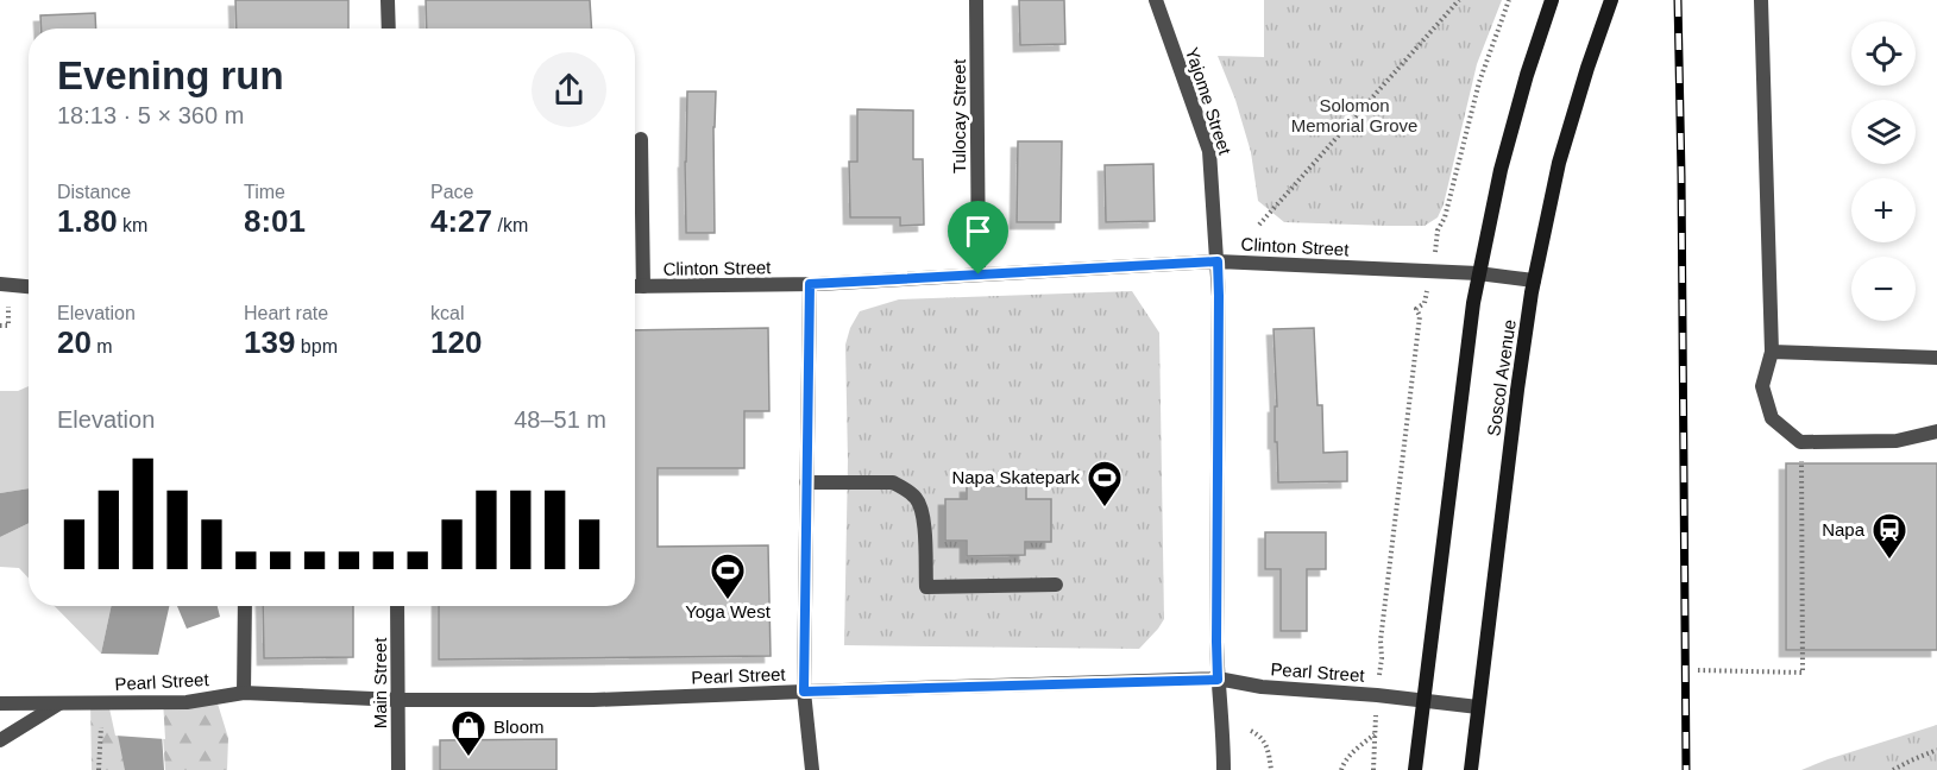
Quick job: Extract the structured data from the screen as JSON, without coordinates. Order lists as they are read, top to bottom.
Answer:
{
  "streets": {
    "main road": ["Soscol Avenue"],
    "street": [
      "Yajome Street",
      "Tulocay Street",
      "Clinton Street",
      "Pearl Street",
      "Main Street"
    ]
  },
  "crossings": [
    ["Yajome Street", "Clinton Street"],
    ["Yajome Street", "Pearl Street"],
    ["Tulocay Street", "Clinton Street"],
    ["Clinton Street", "Soscol Avenue"],
    ["Soscol Avenue", "Pearl Street"],
    ["Pearl Street", "Main Street"]
  ],
  "parks": ["Solomon Memorial Grove"],
  "places": {
    "sports": ["Napa Skatepark", "Yoga West"],
    "station": ["Napa"],
    "shop": ["Bloom"]
  },
  "page": {
    "map_buttons": ["+", "−"],
    "heading": ["Evening run", "18:13 · 5 × 360 m"],
    "stats": [
      ["Distance", "1.80 km"],
      ["Time", "8:01"],
      ["Pace", "4:27 /km"],
      ["Elevation", "20 m"],
      ["Heart rate", "139 bpm"],
      ["kcal", "120"]
    ],
    "chart": ["Elevation", "48–51 m"]
  }
}
